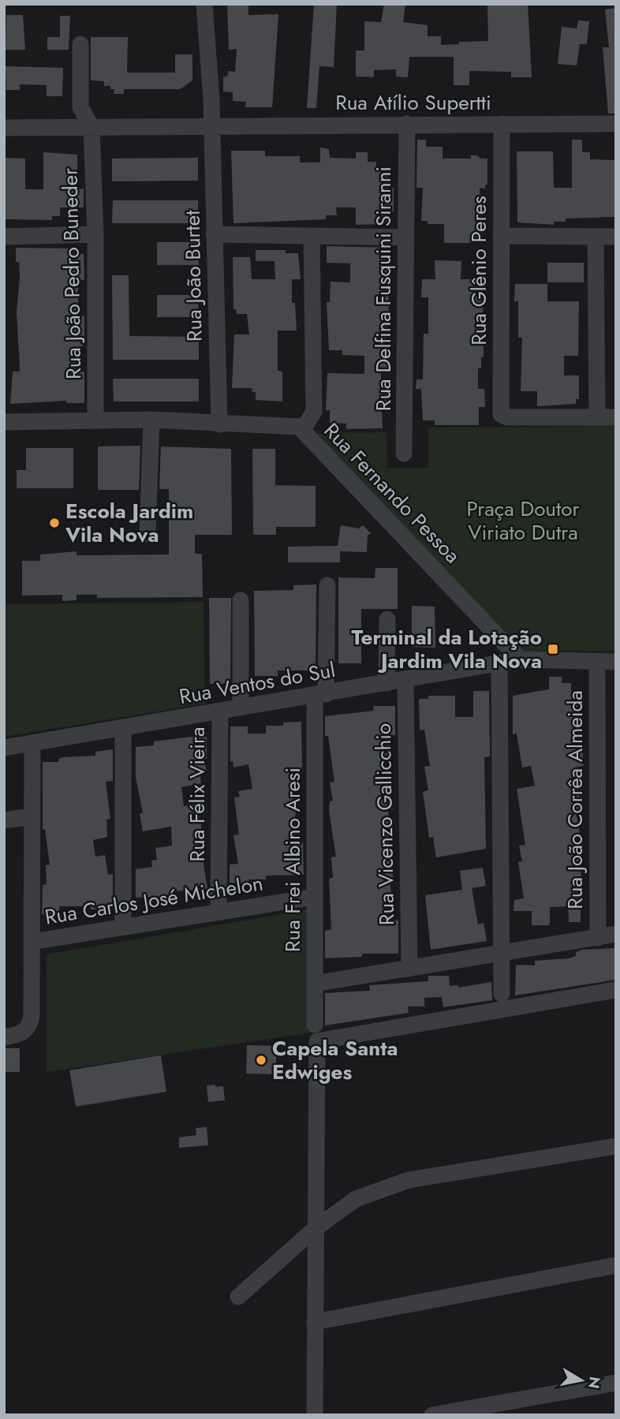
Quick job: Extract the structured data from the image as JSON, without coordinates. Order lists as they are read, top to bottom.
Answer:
{
  "streets": {
    "street": [
      "Rua Atílio Supertti",
      "Rua Glênio Peres",
      "Rua João Pedro Buneder",
      "Rua João Burtet",
      "Rua Delfina Fusquini Siranni",
      "Rua Fernando Pessoa",
      "Rua Ventos do Sul",
      "Rua Félix Vieira",
      "Rua João Corrêa Almeida",
      "Rua Vicenzo Gallicchio",
      "Rua Frei Albino Aresi",
      "Rua Carlos José Michelon"
    ]
  },
  "crossings": [
    ["Rua Atílio Supertti", "Rua Glênio Peres"],
    ["Rua Atílio Supertti", "Rua João Pedro Buneder"],
    ["Rua Atílio Supertti", "Rua João Burtet"],
    ["Rua Atílio Supertti", "Rua Delfina Fusquini Siranni"],
    ["Rua João Pedro Buneder", "Rua Fernando Pessoa"],
    ["Rua João Burtet", "Rua Fernando Pessoa"],
    ["Rua Fernando Pessoa", "Rua Ventos do Sul"],
    ["Rua Ventos do Sul", "Rua Félix Vieira"],
    ["Rua Ventos do Sul", "Rua João Corrêa Almeida"],
    ["Rua Ventos do Sul", "Rua Vicenzo Gallicchio"],
    ["Rua Ventos do Sul", "Rua Frei Albino Aresi"],
    ["Rua Félix Vieira", "Rua Carlos José Michelon"],
    ["Rua Frei Albino Aresi", "Rua Carlos José Michelon"]
  ],
  "parks": ["Praça Doutor Viriato Dutra"],
  "places": {
    "other": ["Escola Jardim Vila Nova", "Capela Santa Edwiges"],
    "transit": ["Terminal da Lotação Jardim Vila Nova"]
  },
  "north": "right"
}
